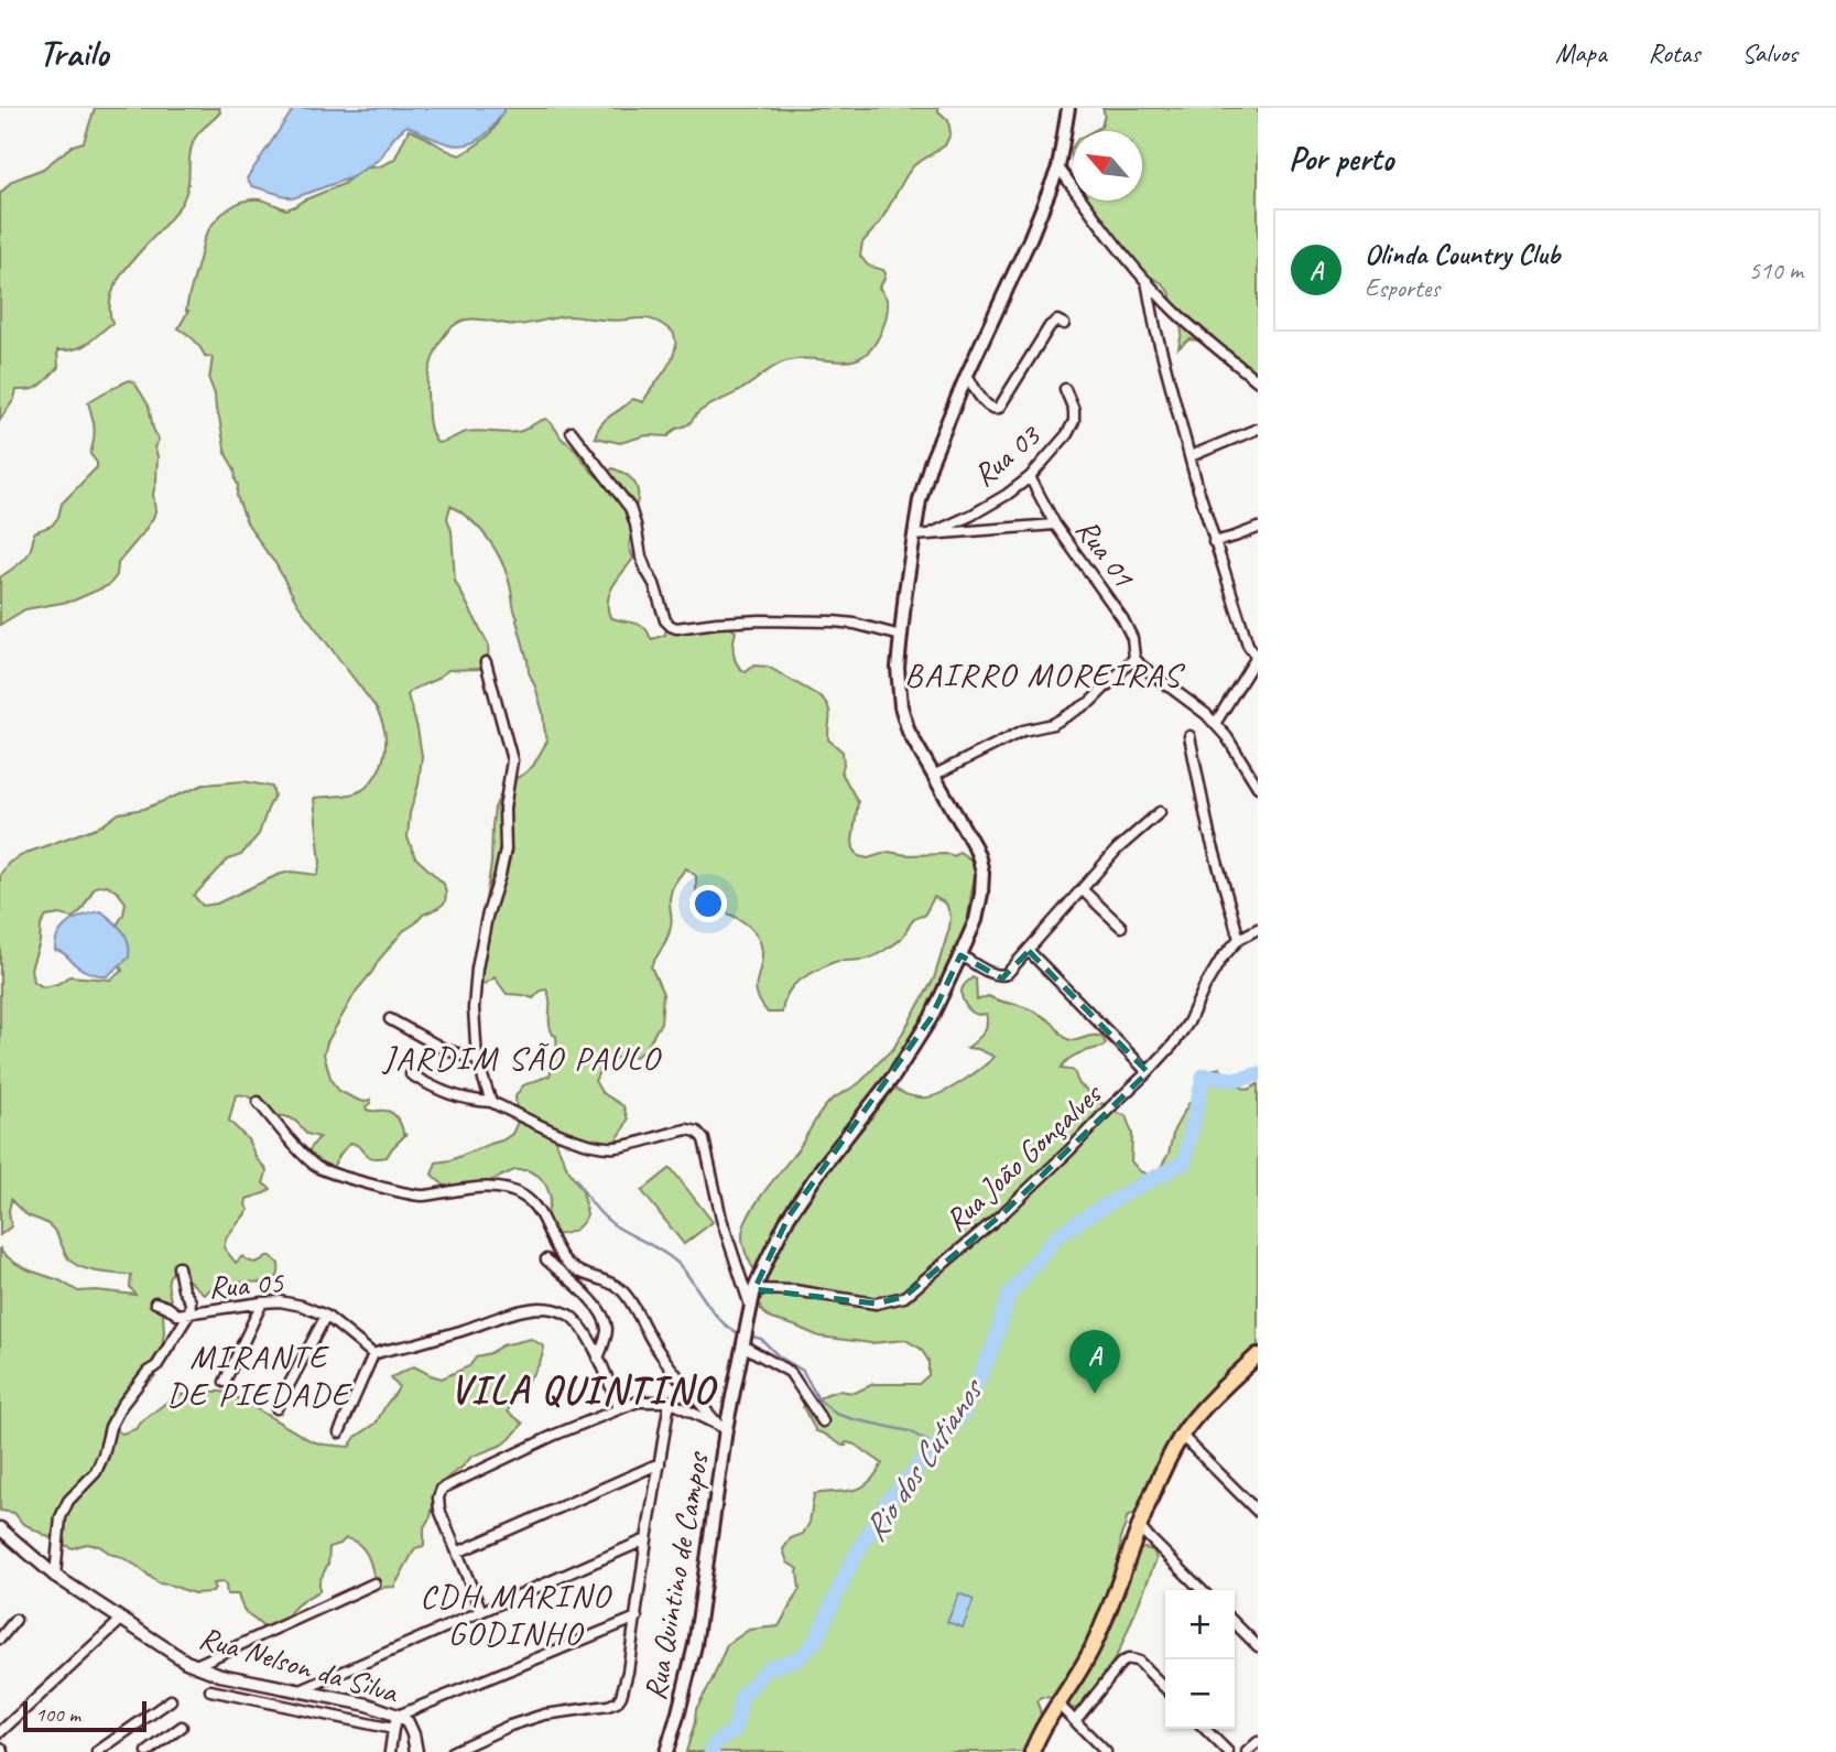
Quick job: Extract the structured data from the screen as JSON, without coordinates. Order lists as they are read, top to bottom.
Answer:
{
  "streets": {
    "main road": ["Rua Quintino de Campos"],
    "street": [
      "Rua 03",
      "Rua 01",
      "Rua João Gonçalves",
      "Rua 05",
      "Rua Nelson da Silva"
    ]
  },
  "crossings": [
    ["Rua 03", "Rua 01"],
    ["Rua João Gonçalves", "Rua Quintino de Campos"]
  ],
  "districts": [
    "BAIRRO MOREIRAS",
    "JARDIM SÃO PAULO",
    "MIRANTE DE PIEDADE",
    "VILA QUINTINO",
    "CDH MARINO GODINHO"
  ],
  "water": ["Rio dos Cutianos"],
  "scale_bar": "100 m",
  "north": "top left",
  "page": {
    "header": "Trailo",
    "nav": ["Mapa", "Rotas", "Salvos"],
    "heading": "Por perto",
    "list": [
      {
        "mark": "A",
        "name": "Olinda Country Club",
        "note": "Esportes",
        "value": "510 m"
      }
    ],
    "pins": "A",
    "map_buttons": ["+", "−"],
    "scale": "100 m"
  }
}
